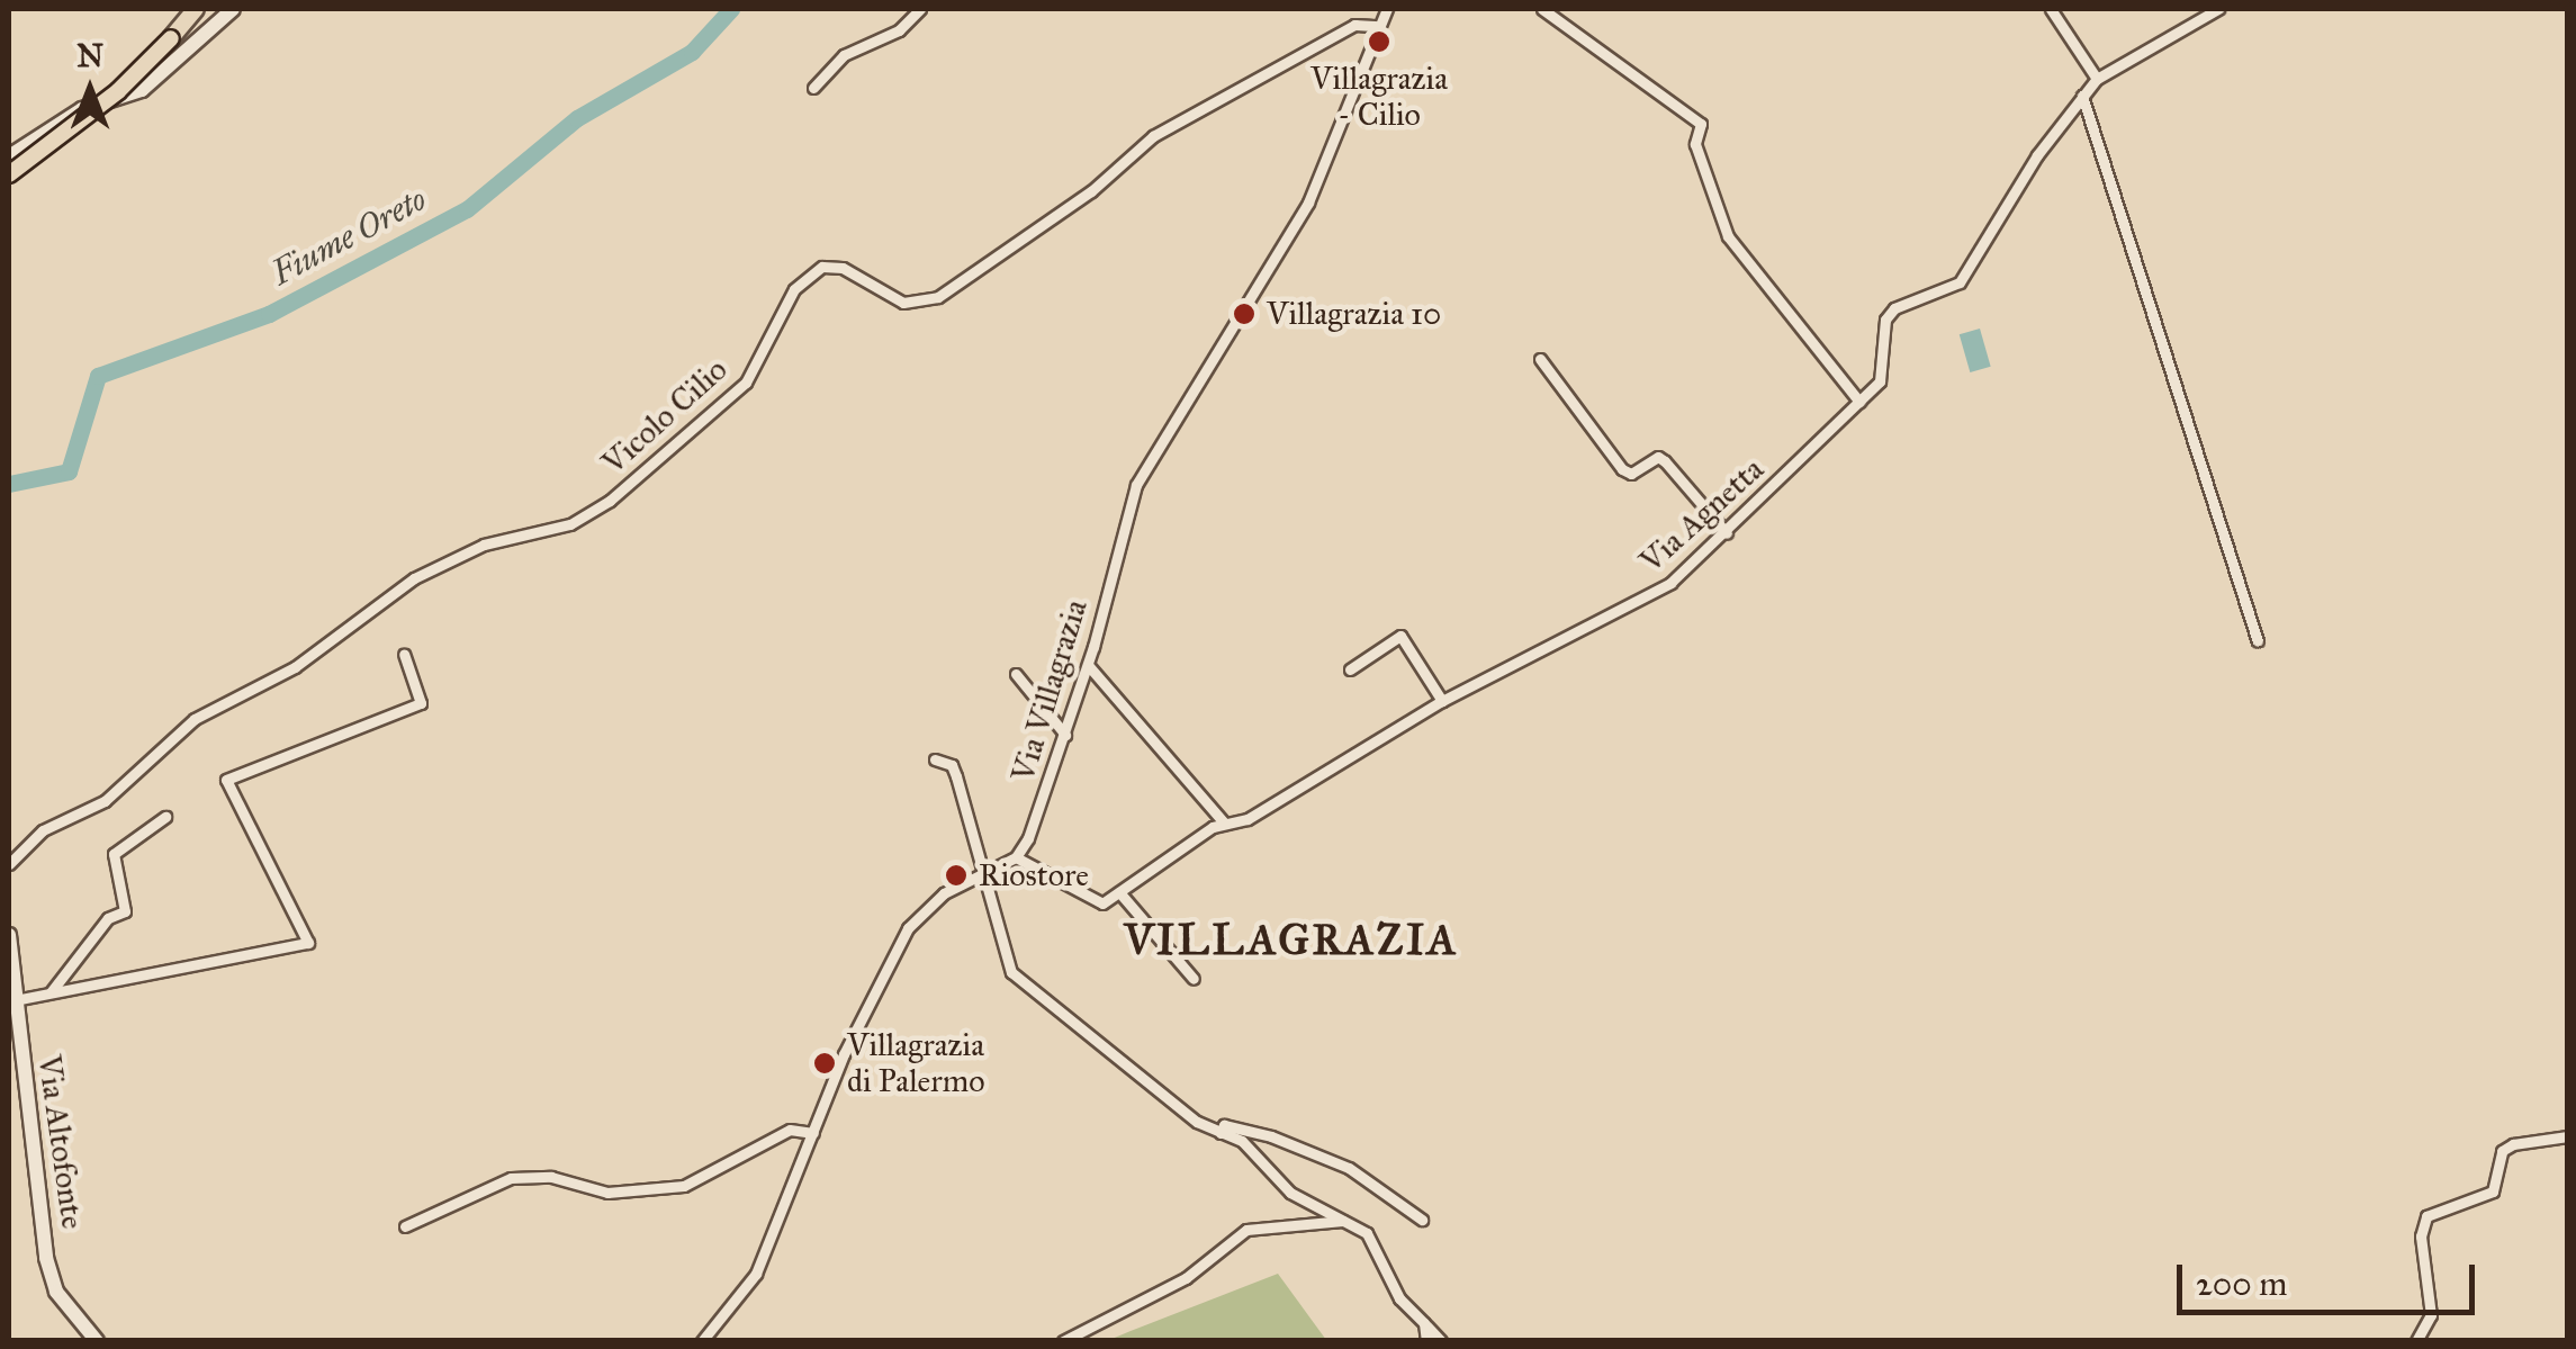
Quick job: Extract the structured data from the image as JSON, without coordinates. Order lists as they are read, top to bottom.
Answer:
{
  "streets": {
    "main road": ["Via Altofonte"],
    "street": ["Vicolo Cilio", "Via Agnetta", "Via Villagrazia"]
  },
  "districts": ["VILLAGRAZIA"],
  "water": ["Fiume Oreto"],
  "places": [
    "Villagrazia - Cilio",
    "Villagrazia 10",
    "Riostore",
    "Villagrazia di Palermo"
  ],
  "scale_bar": "200 m",
  "north": "top"
}
